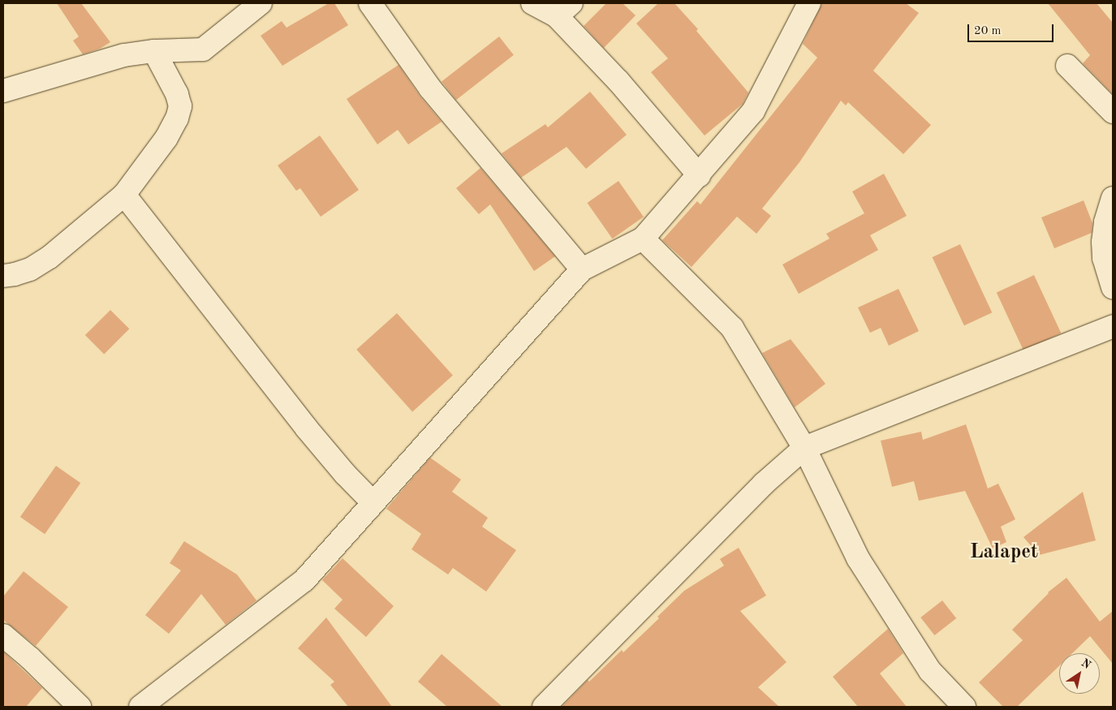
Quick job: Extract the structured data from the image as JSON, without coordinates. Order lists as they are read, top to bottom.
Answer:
{
  "districts": ["Lalapet"],
  "scale_bar": "20 m",
  "north": "top right"
}
